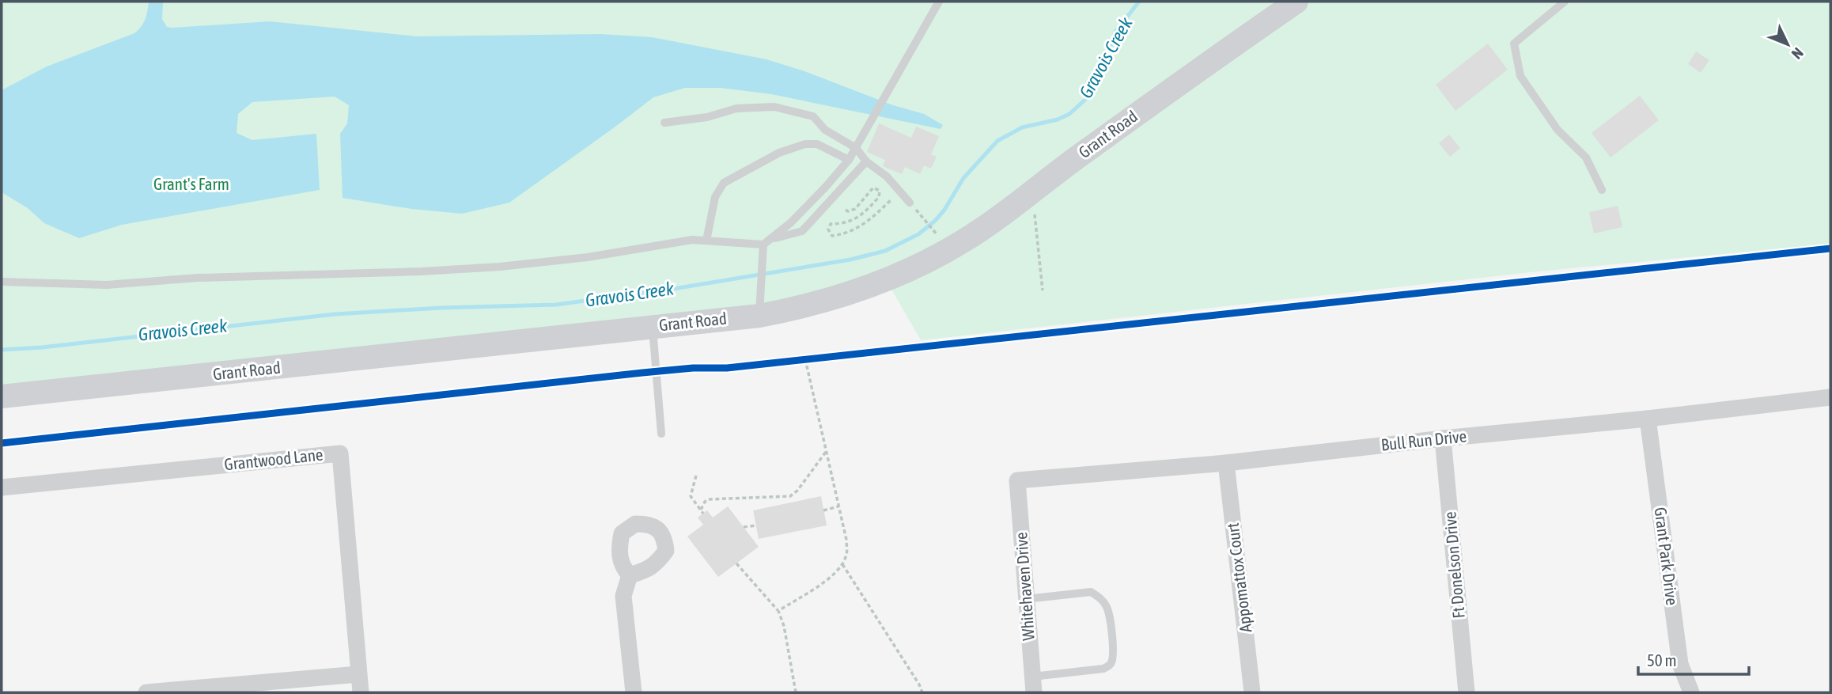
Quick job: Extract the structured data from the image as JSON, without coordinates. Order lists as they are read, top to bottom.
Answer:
{
  "streets": {
    "street": [
      "Grant Road",
      "Bull Run Drive",
      "Grantwood Lane",
      "Grant Park Drive",
      "Ft Donelson Drive",
      "Appomattox Court",
      "Whitehaven Drive"
    ]
  },
  "crossings": [
    ["Bull Run Drive", "Grant Park Drive"],
    ["Bull Run Drive", "Ft Donelson Drive"],
    ["Bull Run Drive", "Appomattox Court"],
    ["Bull Run Drive", "Whitehaven Drive"]
  ],
  "water": ["Gravois Creek"],
  "parks": ["Grant's Farm"],
  "scale_bar": "50 m",
  "north": "bottom right"
}
